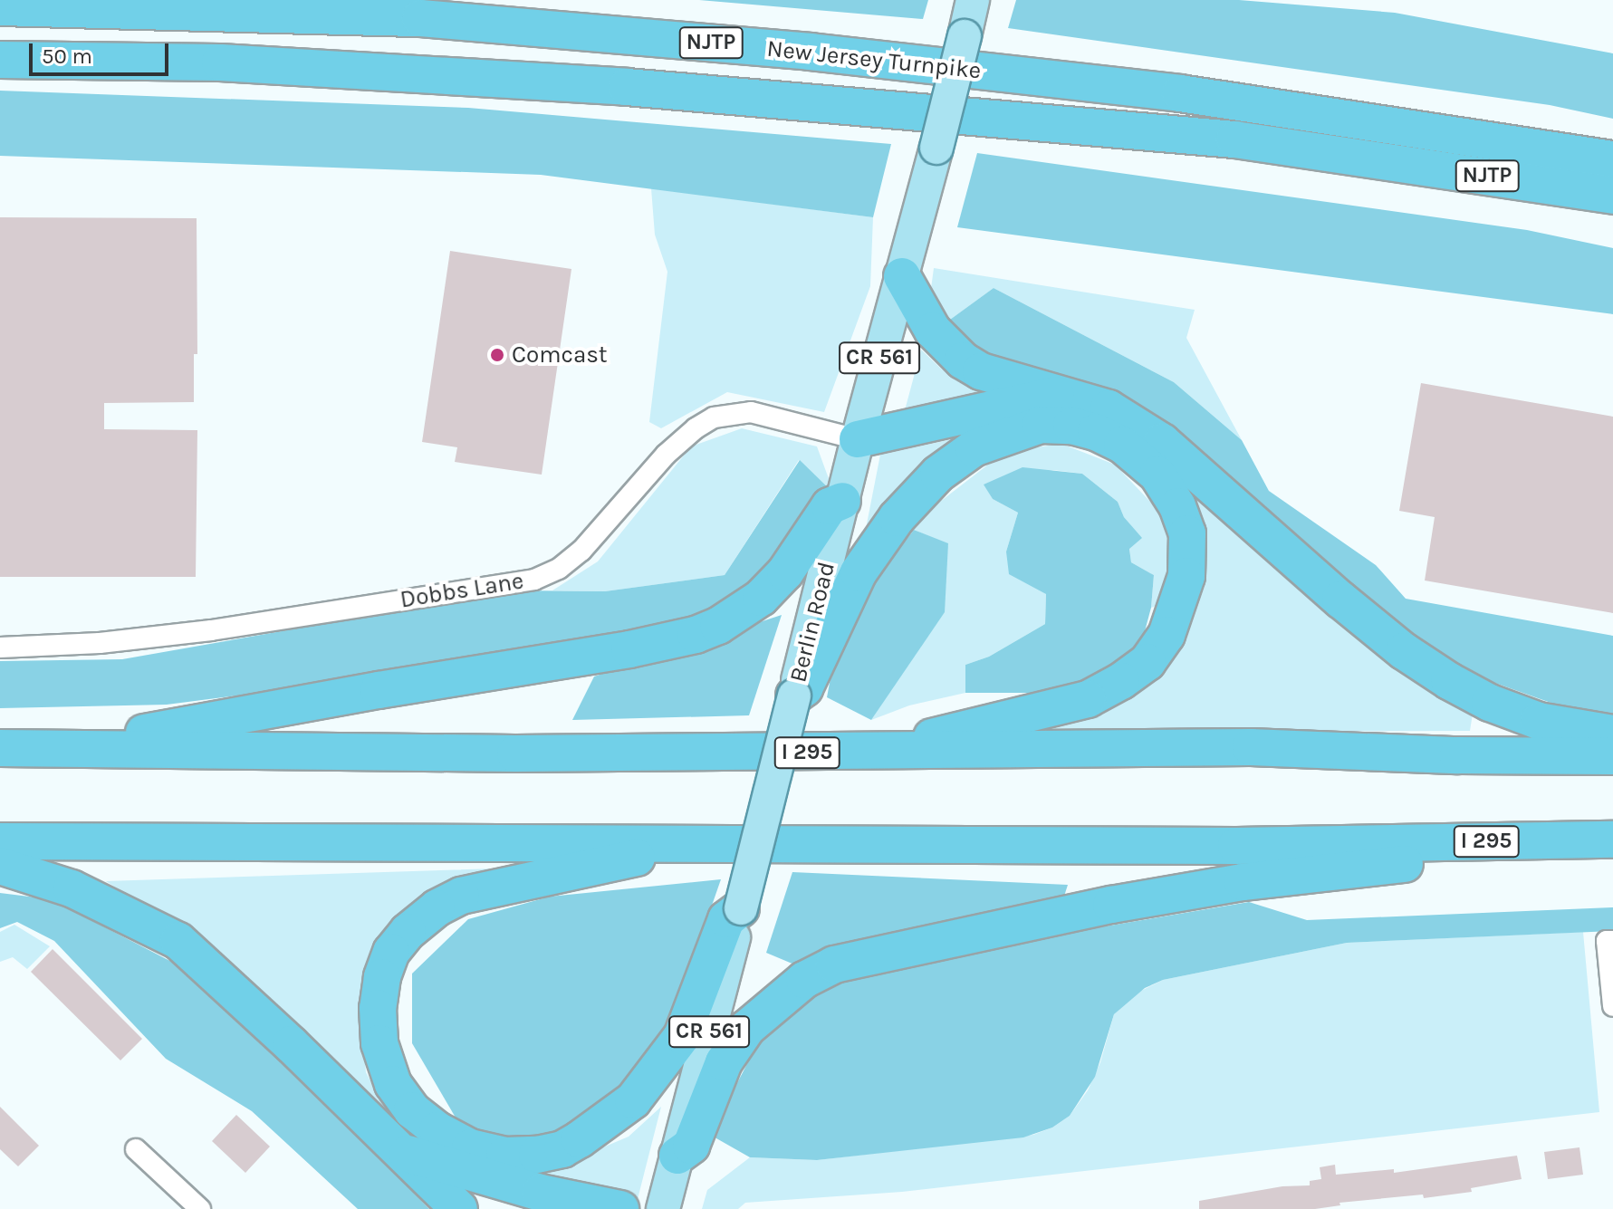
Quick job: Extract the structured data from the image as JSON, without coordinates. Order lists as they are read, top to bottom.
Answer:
{
  "streets": {
    "highway": ["NJTP", "New Jersey Turnpike", "I 295"],
    "main road": ["CR 561", "Berlin Road"],
    "street": ["Dobbs Lane"]
  },
  "crossings": [
    ["Dobbs Lane", "Berlin Road"]
  ],
  "places": ["Comcast"],
  "scale_bar": "50 m"
}
